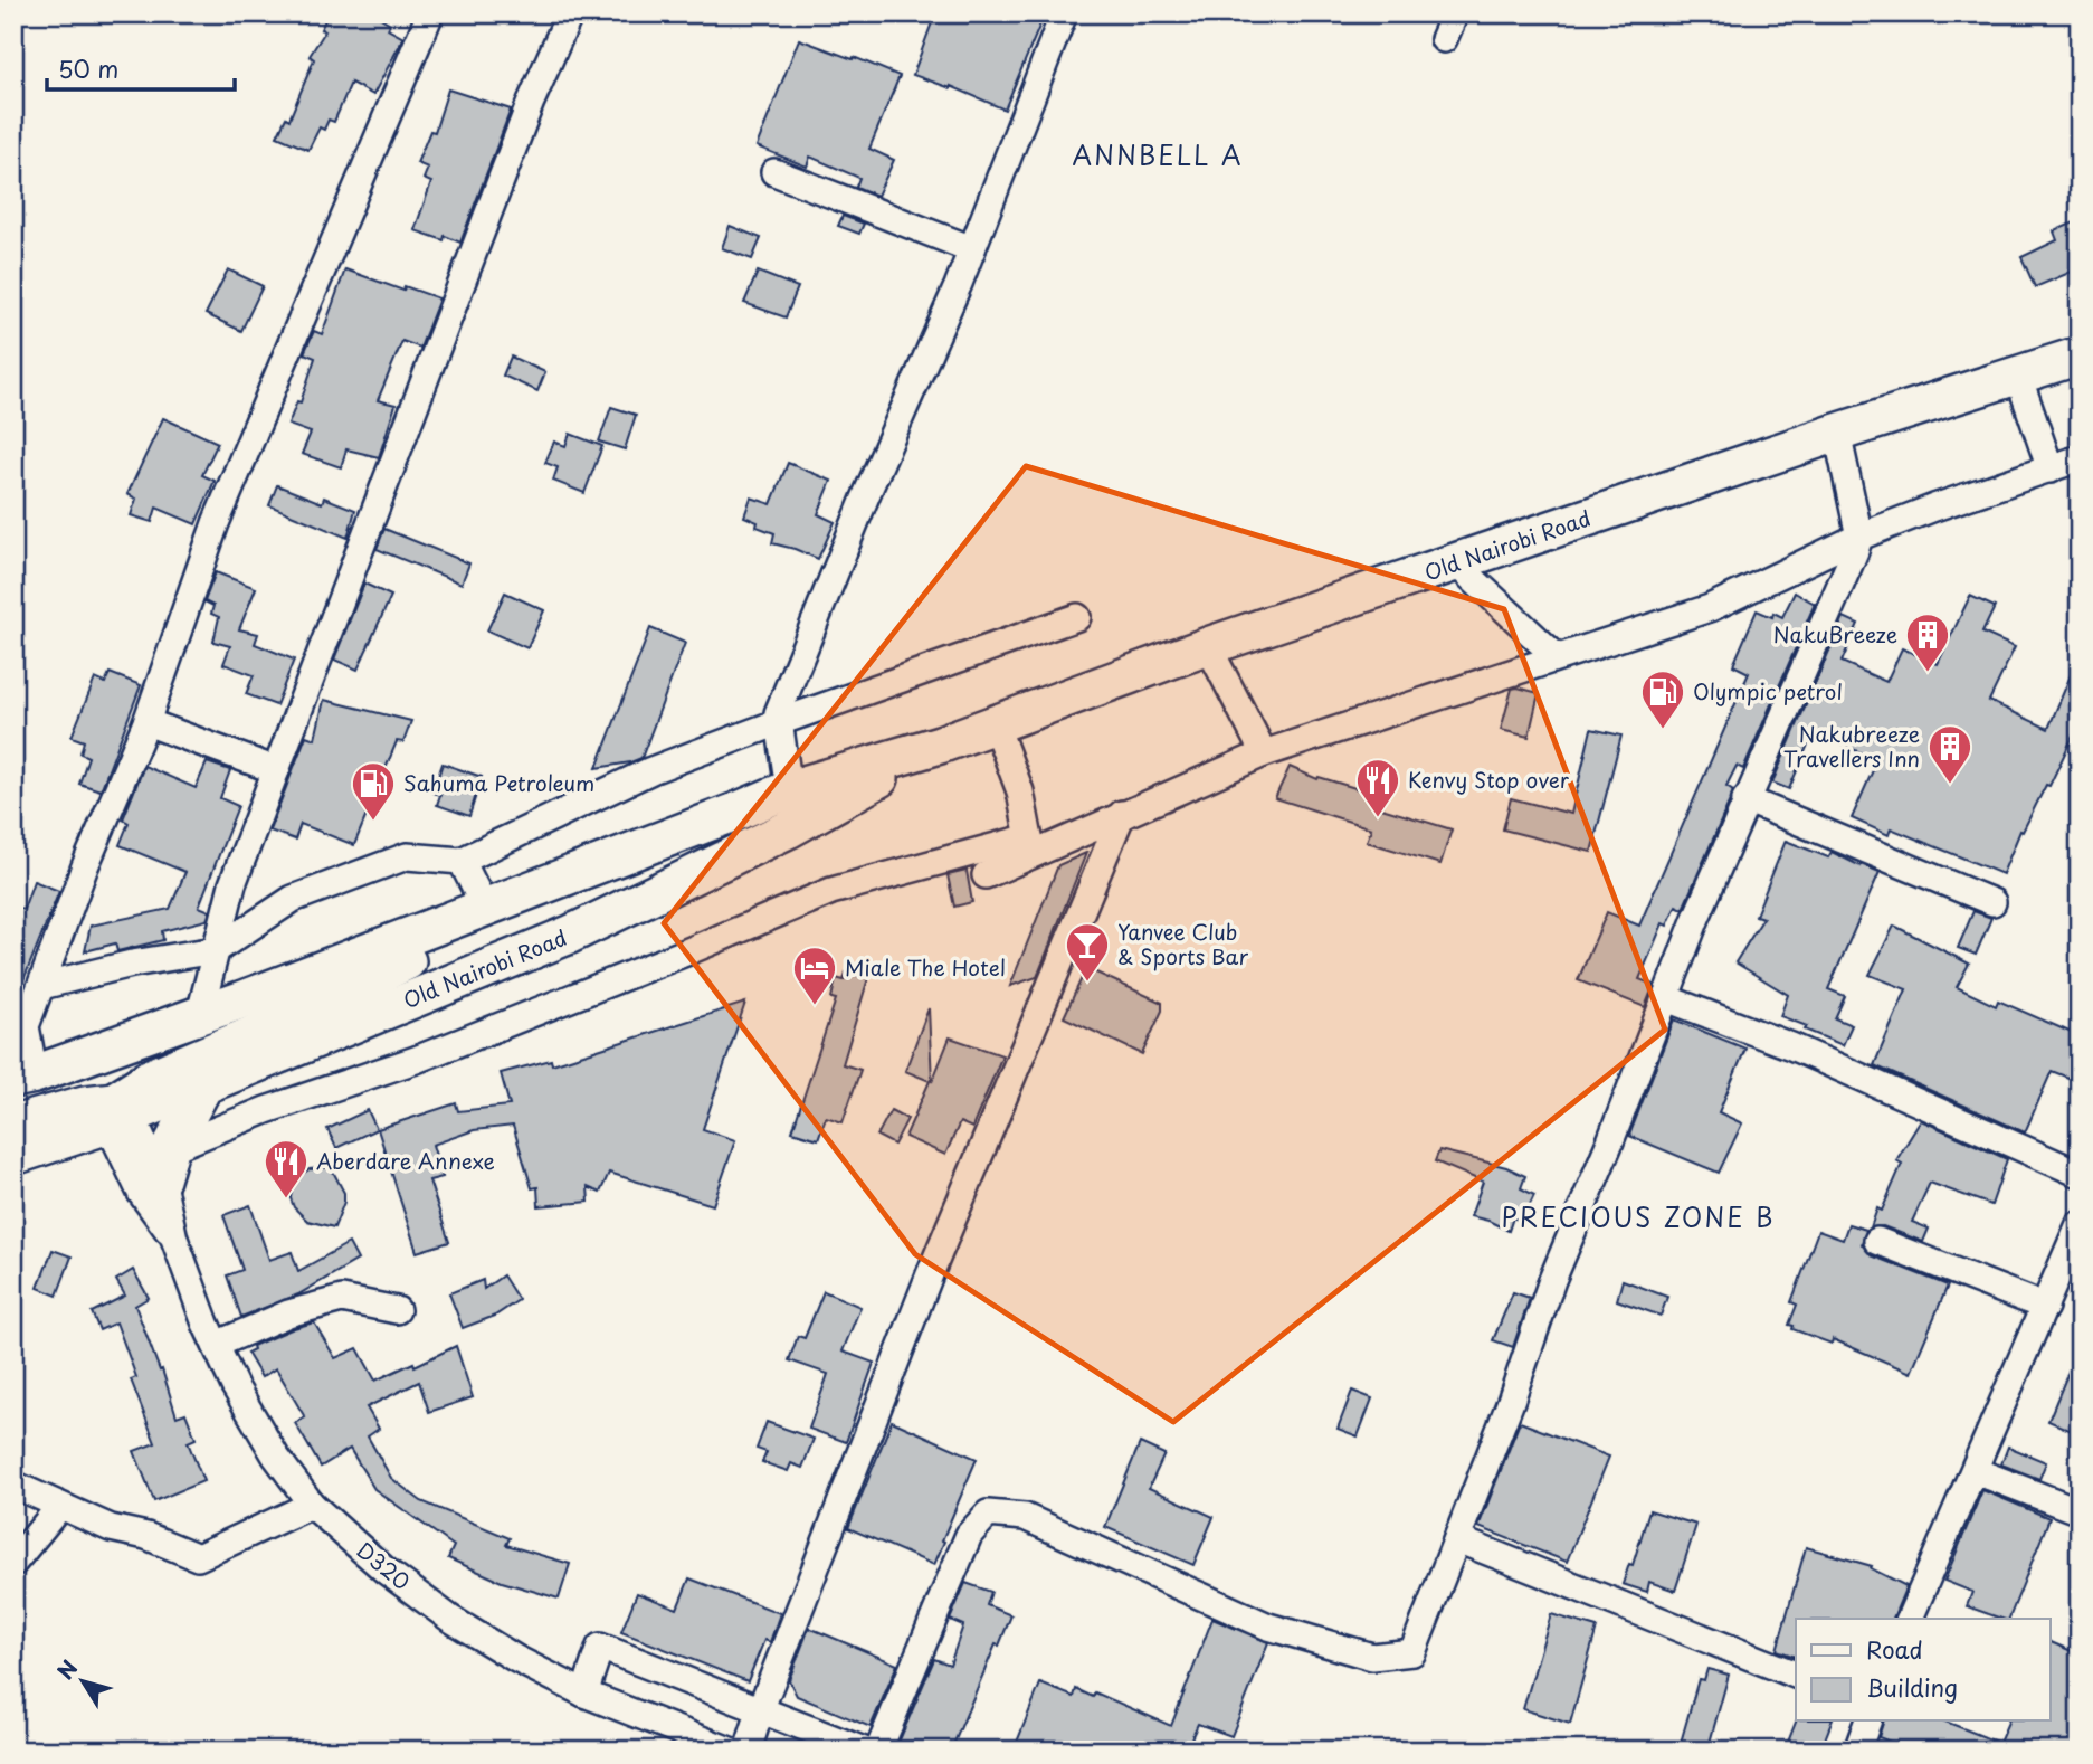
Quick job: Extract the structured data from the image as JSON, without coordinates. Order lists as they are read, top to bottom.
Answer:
{
  "streets": {
    "highway": ["Old Nairobi Road"],
    "street": ["D320"]
  },
  "crossings": [
    ["Old Nairobi Road", "D320"]
  ],
  "districts": ["ANNBELL A", "PRECIOUS ZONE B"],
  "places": {
    "building": ["NakuBreeze", "Nakubreeze Travellers Inn"],
    "fuel station": ["Olympic petrol", "Sahuma Petroleum"],
    "restaurant": ["Kenvy Stop over", "Aberdare Annexe"],
    "bar": ["Yanvee Club & Sports Bar"],
    "hotel": ["Miale The Hotel"]
  },
  "legend": ["Road", "Building"],
  "scale_bar": "50 m",
  "north": "top left"
}
